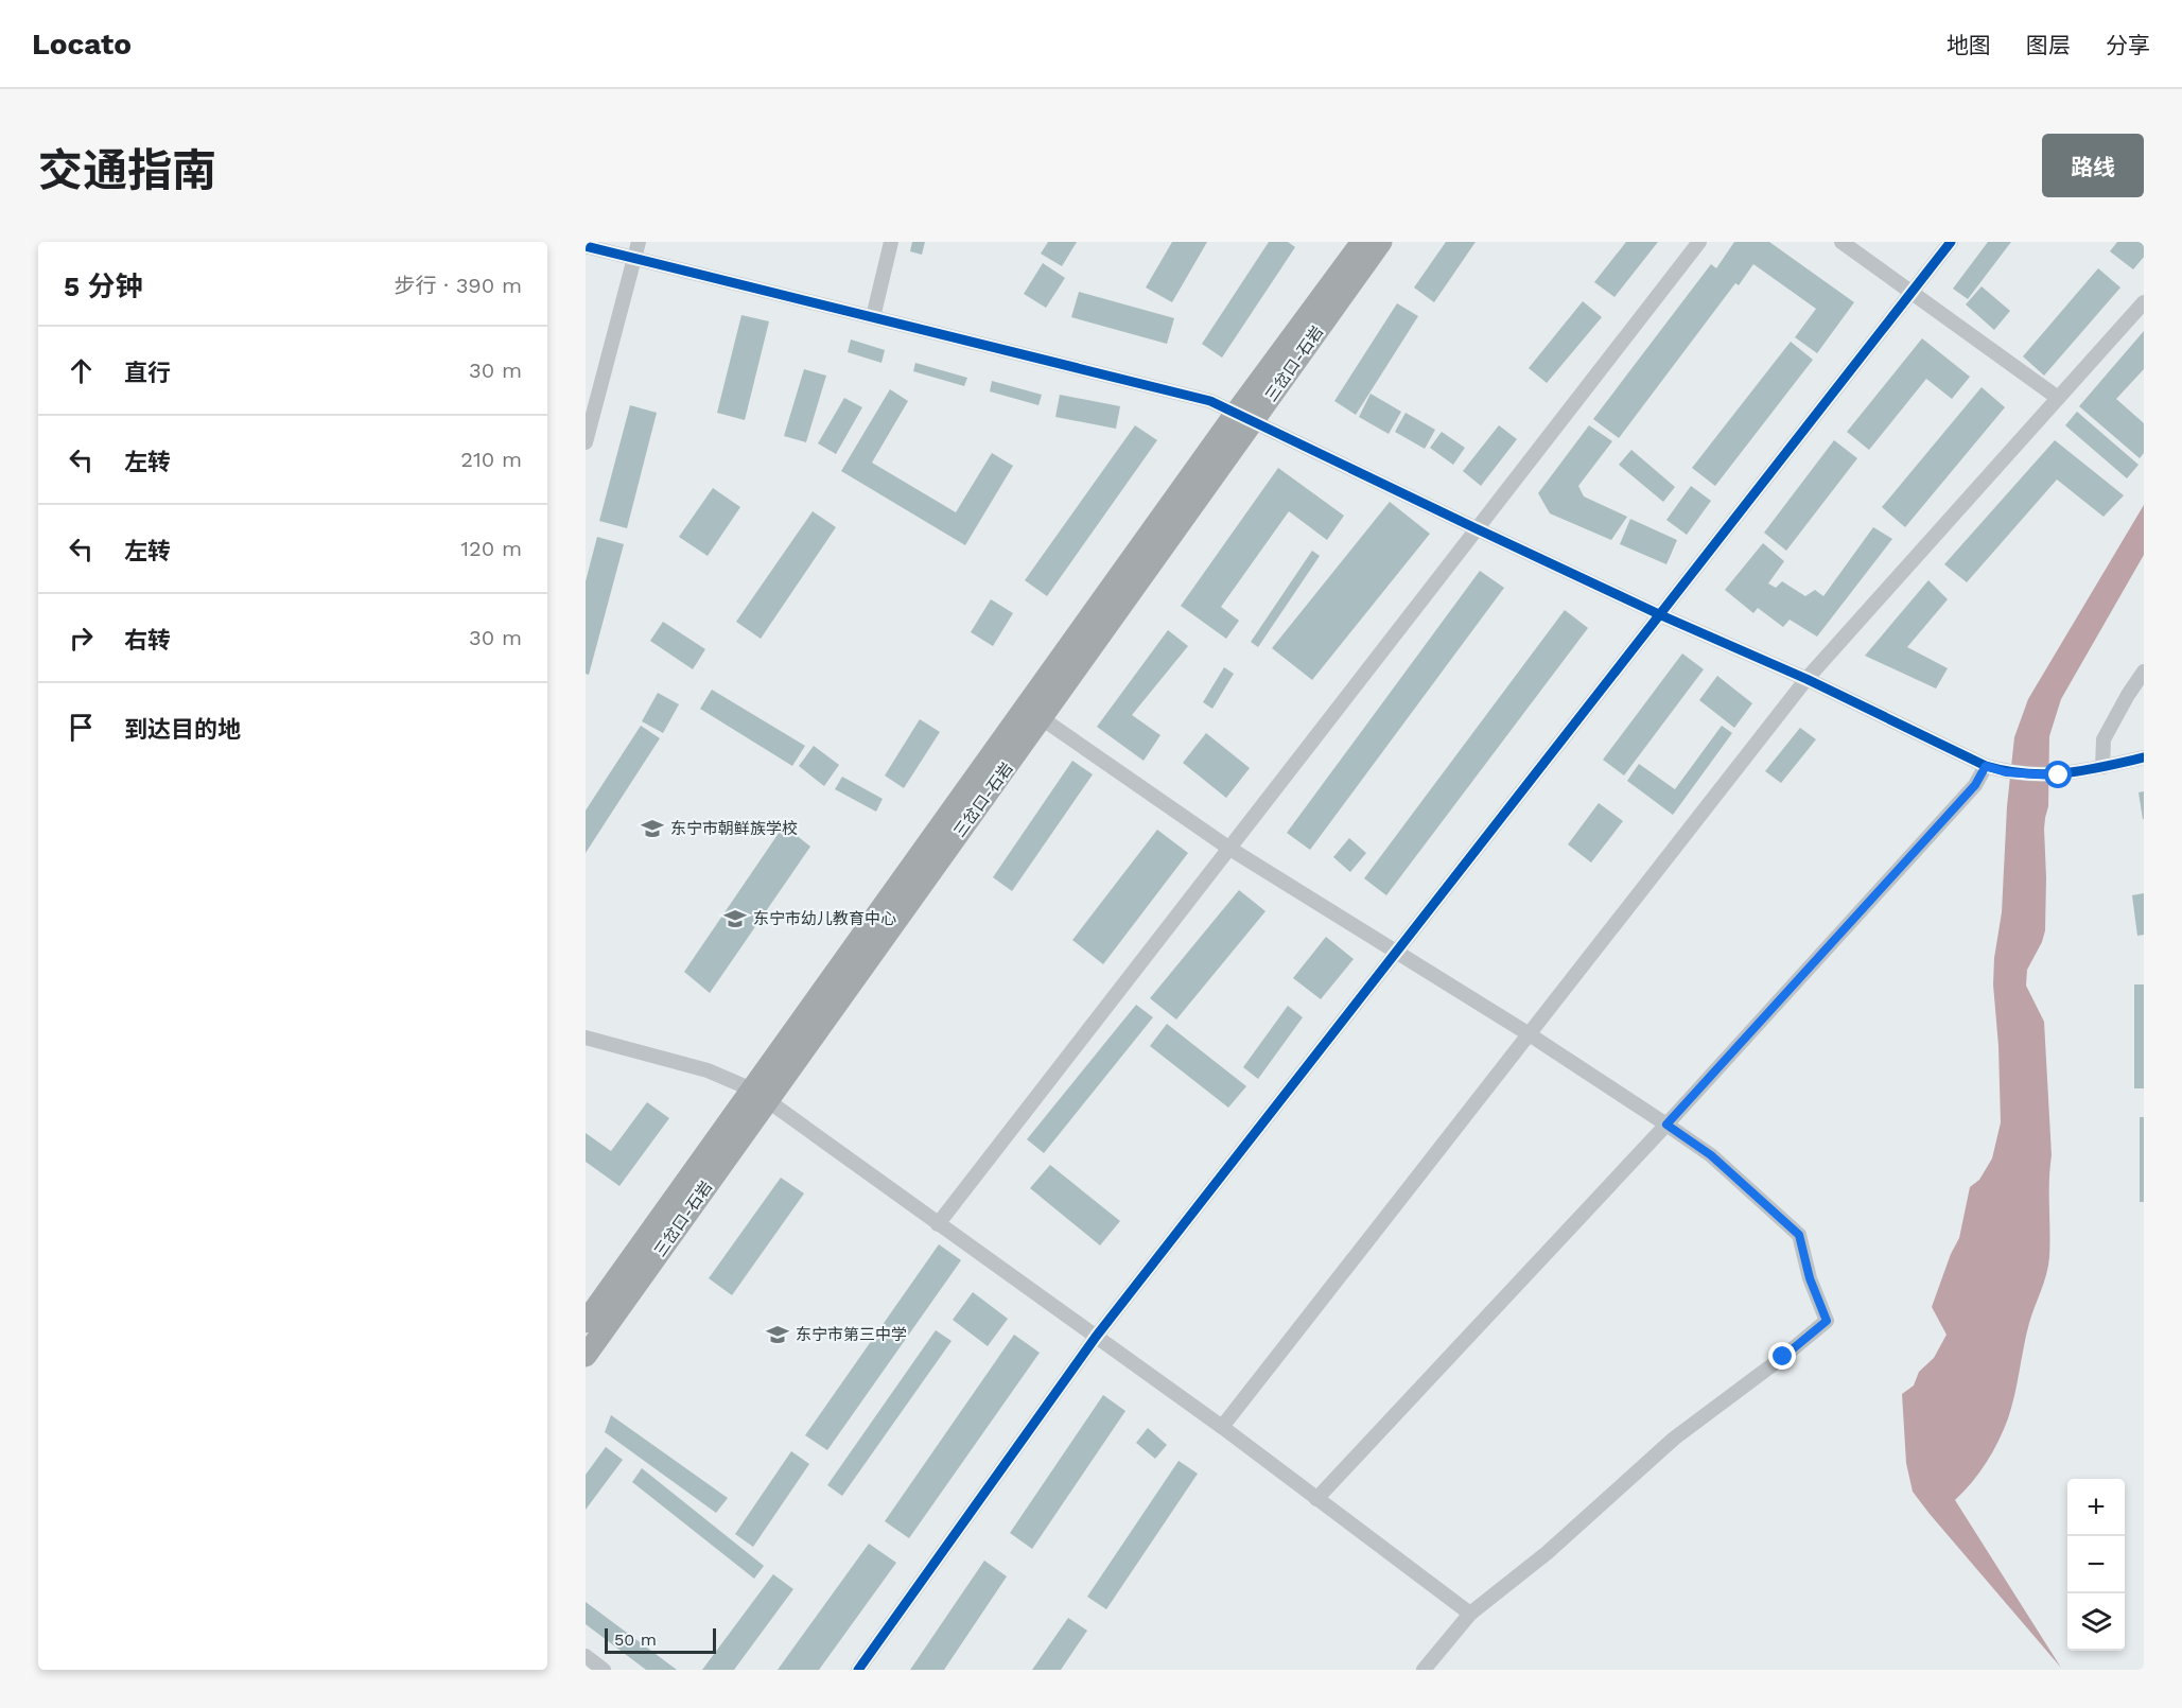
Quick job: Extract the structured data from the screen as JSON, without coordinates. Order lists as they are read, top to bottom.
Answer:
{
  "streets": {
    "highway": ["三岔口-石岩"]
  },
  "places": {
    "school or university": ["东宁市朝鲜族学校", "东宁市幼儿教育中心", "东宁市第三中学"]
  },
  "scale_bar": "50 m",
  "page": {
    "header": "Locato",
    "nav": ["地图", "图层", "分享"],
    "title": "交通指南",
    "buttons": "路线",
    "heading": ["5 分钟", "步行 · 390 m"],
    "list": [
      ["直行", "30 m"],
      ["左转", "210 m"],
      ["左转", "120 m"],
      ["右转", "30 m"],
      "到达目的地"
    ],
    "map_buttons": ["+", "−"],
    "scale": "50 m"
  }
}
